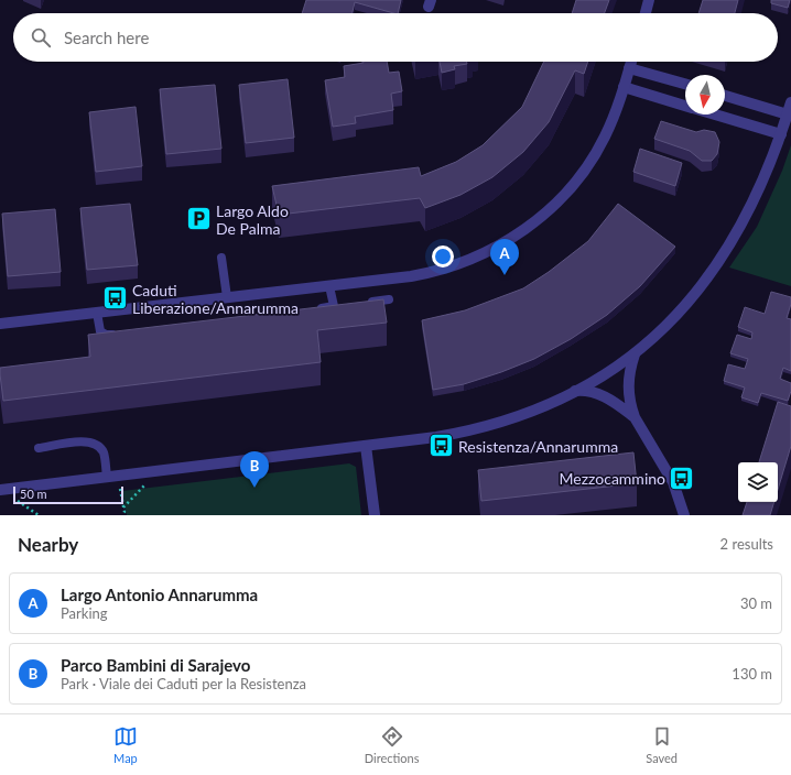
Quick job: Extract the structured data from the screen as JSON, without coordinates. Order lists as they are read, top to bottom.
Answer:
{
  "places": {
    "parking": ["Largo Aldo De Palma"],
    "bus stop": ["Caduti Liberazione/Annarumma", "Resistenza/Annarumma", "Mezzocammino"]
  },
  "scale_bar": "50 m",
  "north": "bottom",
  "page": {
    "search": "Search here",
    "pins": ["A", "B"],
    "scale": "50 m",
    "heading": ["Nearby", "2 results"],
    "list": [
      {
        "mark": "A",
        "name": "Largo Antonio Annarumma",
        "note": "Parking",
        "value": "30 m"
      },
      {
        "mark": "B",
        "name": "Parco Bambini di Sarajevo",
        "note": "Park · Viale dei Caduti per la Resistenza",
        "value": "130 m"
      }
    ],
    "nav": ["Map", "Directions", "Saved"]
  }
}
